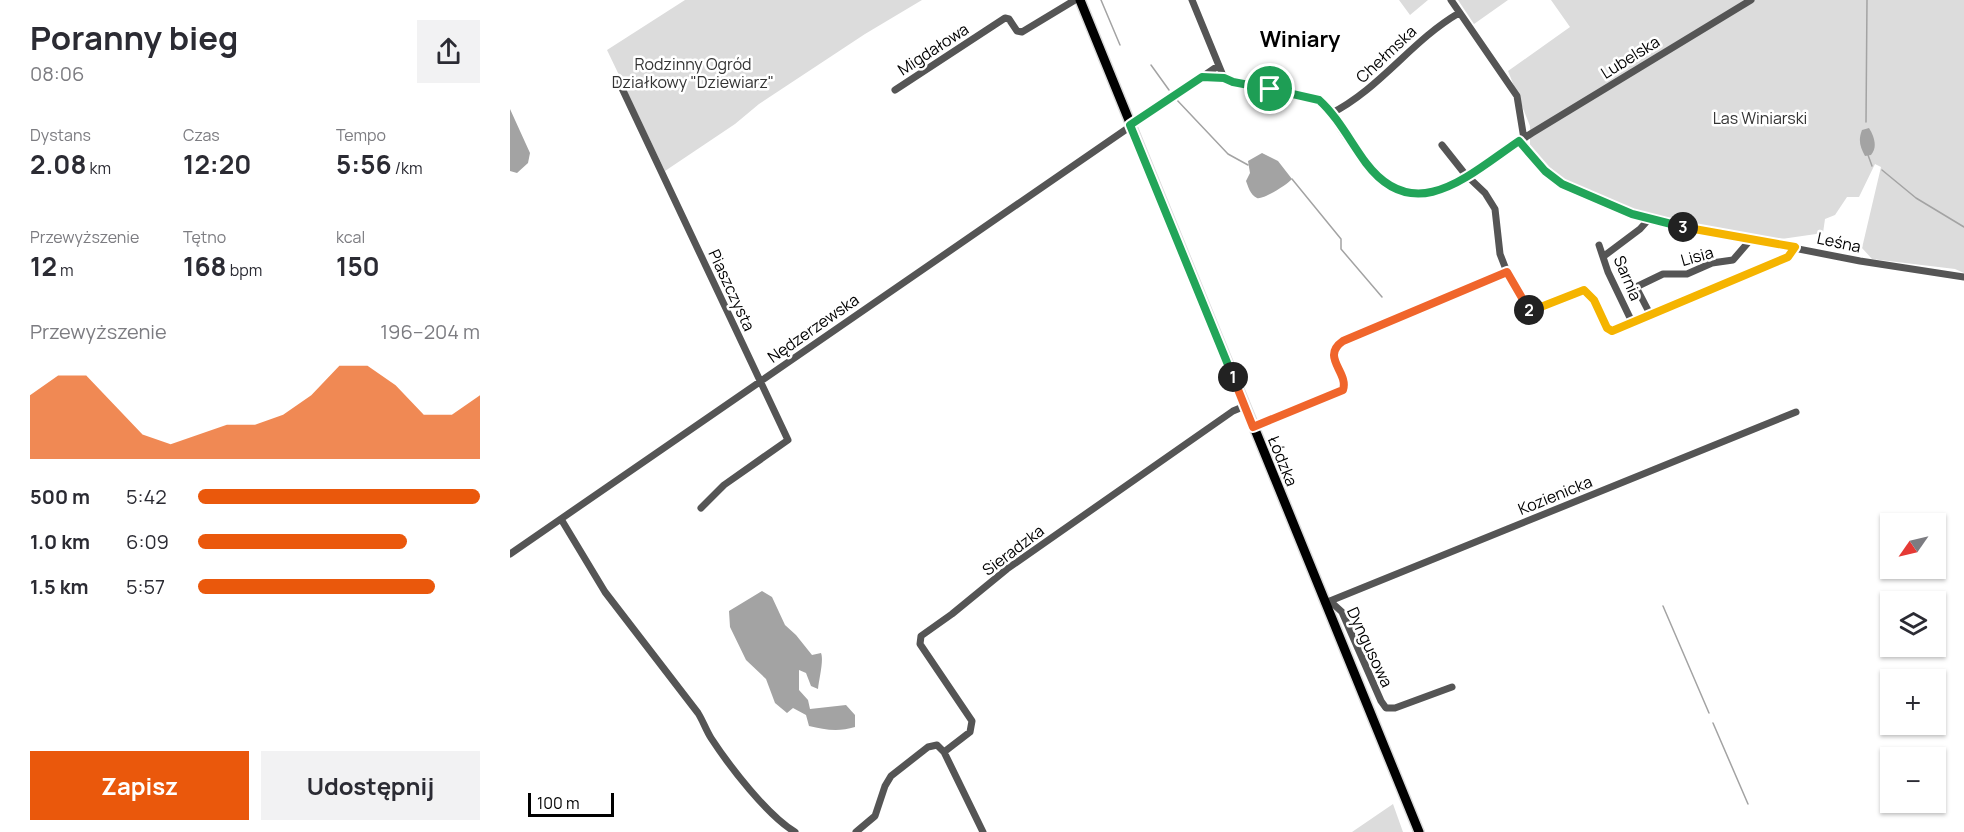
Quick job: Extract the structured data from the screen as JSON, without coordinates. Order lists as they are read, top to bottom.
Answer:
{
  "streets": {
    "main road": ["Łódzka"],
    "street": [
      "Migdałowa",
      "Chełmska",
      "Lubelska",
      "Leśna",
      "Lisia",
      "Sarnia",
      "Piaszczysta",
      "Nędzerzewska",
      "Kozienicka",
      "Sieradzka",
      "Dyngusowa"
    ]
  },
  "crossings": [
    ["Migdałowa", "Łódzka"],
    ["Chełmska", "Lubelska"],
    ["Lubelska", "Leśna"],
    ["Leśna", "Lisia"],
    ["Piaszczysta", "Nędzerzewska"],
    ["Nędzerzewska", "Łódzka"],
    ["Łódzka", "Kozienicka"],
    ["Łódzka", "Sieradzka"],
    ["Łódzka", "Dyngusowa"],
    ["Kozienicka", "Dyngusowa"]
  ],
  "districts": ["Winiary"],
  "parks": ["Rodzinny Ogród Działkowy \"Dziewiarz\"", "Las Winiarski"],
  "scale_bar": "100 m",
  "north": "bottom left",
  "page": {
    "heading": ["Poranny bieg", "08:06"],
    "stats": [
      ["Dystans", "2.08 km"],
      ["Czas", "12:20"],
      ["Tempo", "5:56 /km"],
      ["Przewyższenie", "12 m"],
      ["Tętno", "168 bpm"],
      ["kcal", "150"]
    ],
    "pins": ["3", "2", "1"],
    "chart": ["Przewyższenie", "196–204 m"],
    "list": [
      {
        "name": "500 m",
        "note": "5:42"
      },
      {
        "name": "1.0 km",
        "note": "6:09"
      },
      {
        "name": "1.5 km",
        "note": "5:57"
      }
    ],
    "map_buttons": ["+", "−"],
    "buttons": ["Zapisz", "Udostępnij"],
    "scale": "100 m"
  }
}
